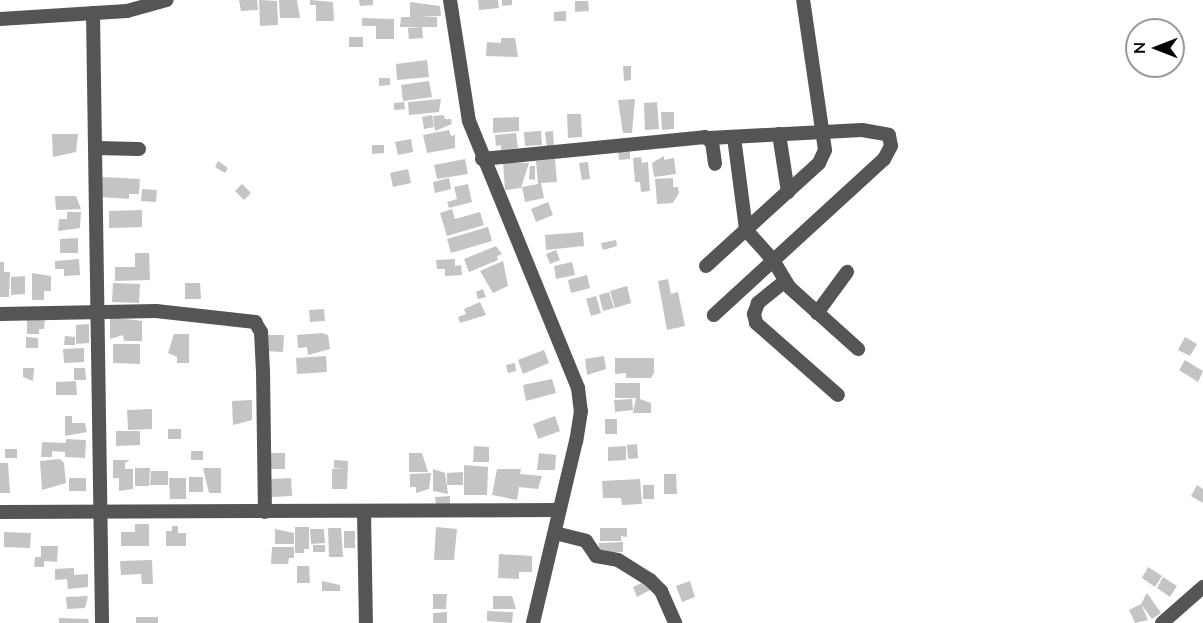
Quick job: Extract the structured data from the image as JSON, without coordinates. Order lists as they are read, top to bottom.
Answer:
{
  "north": "left"
}
